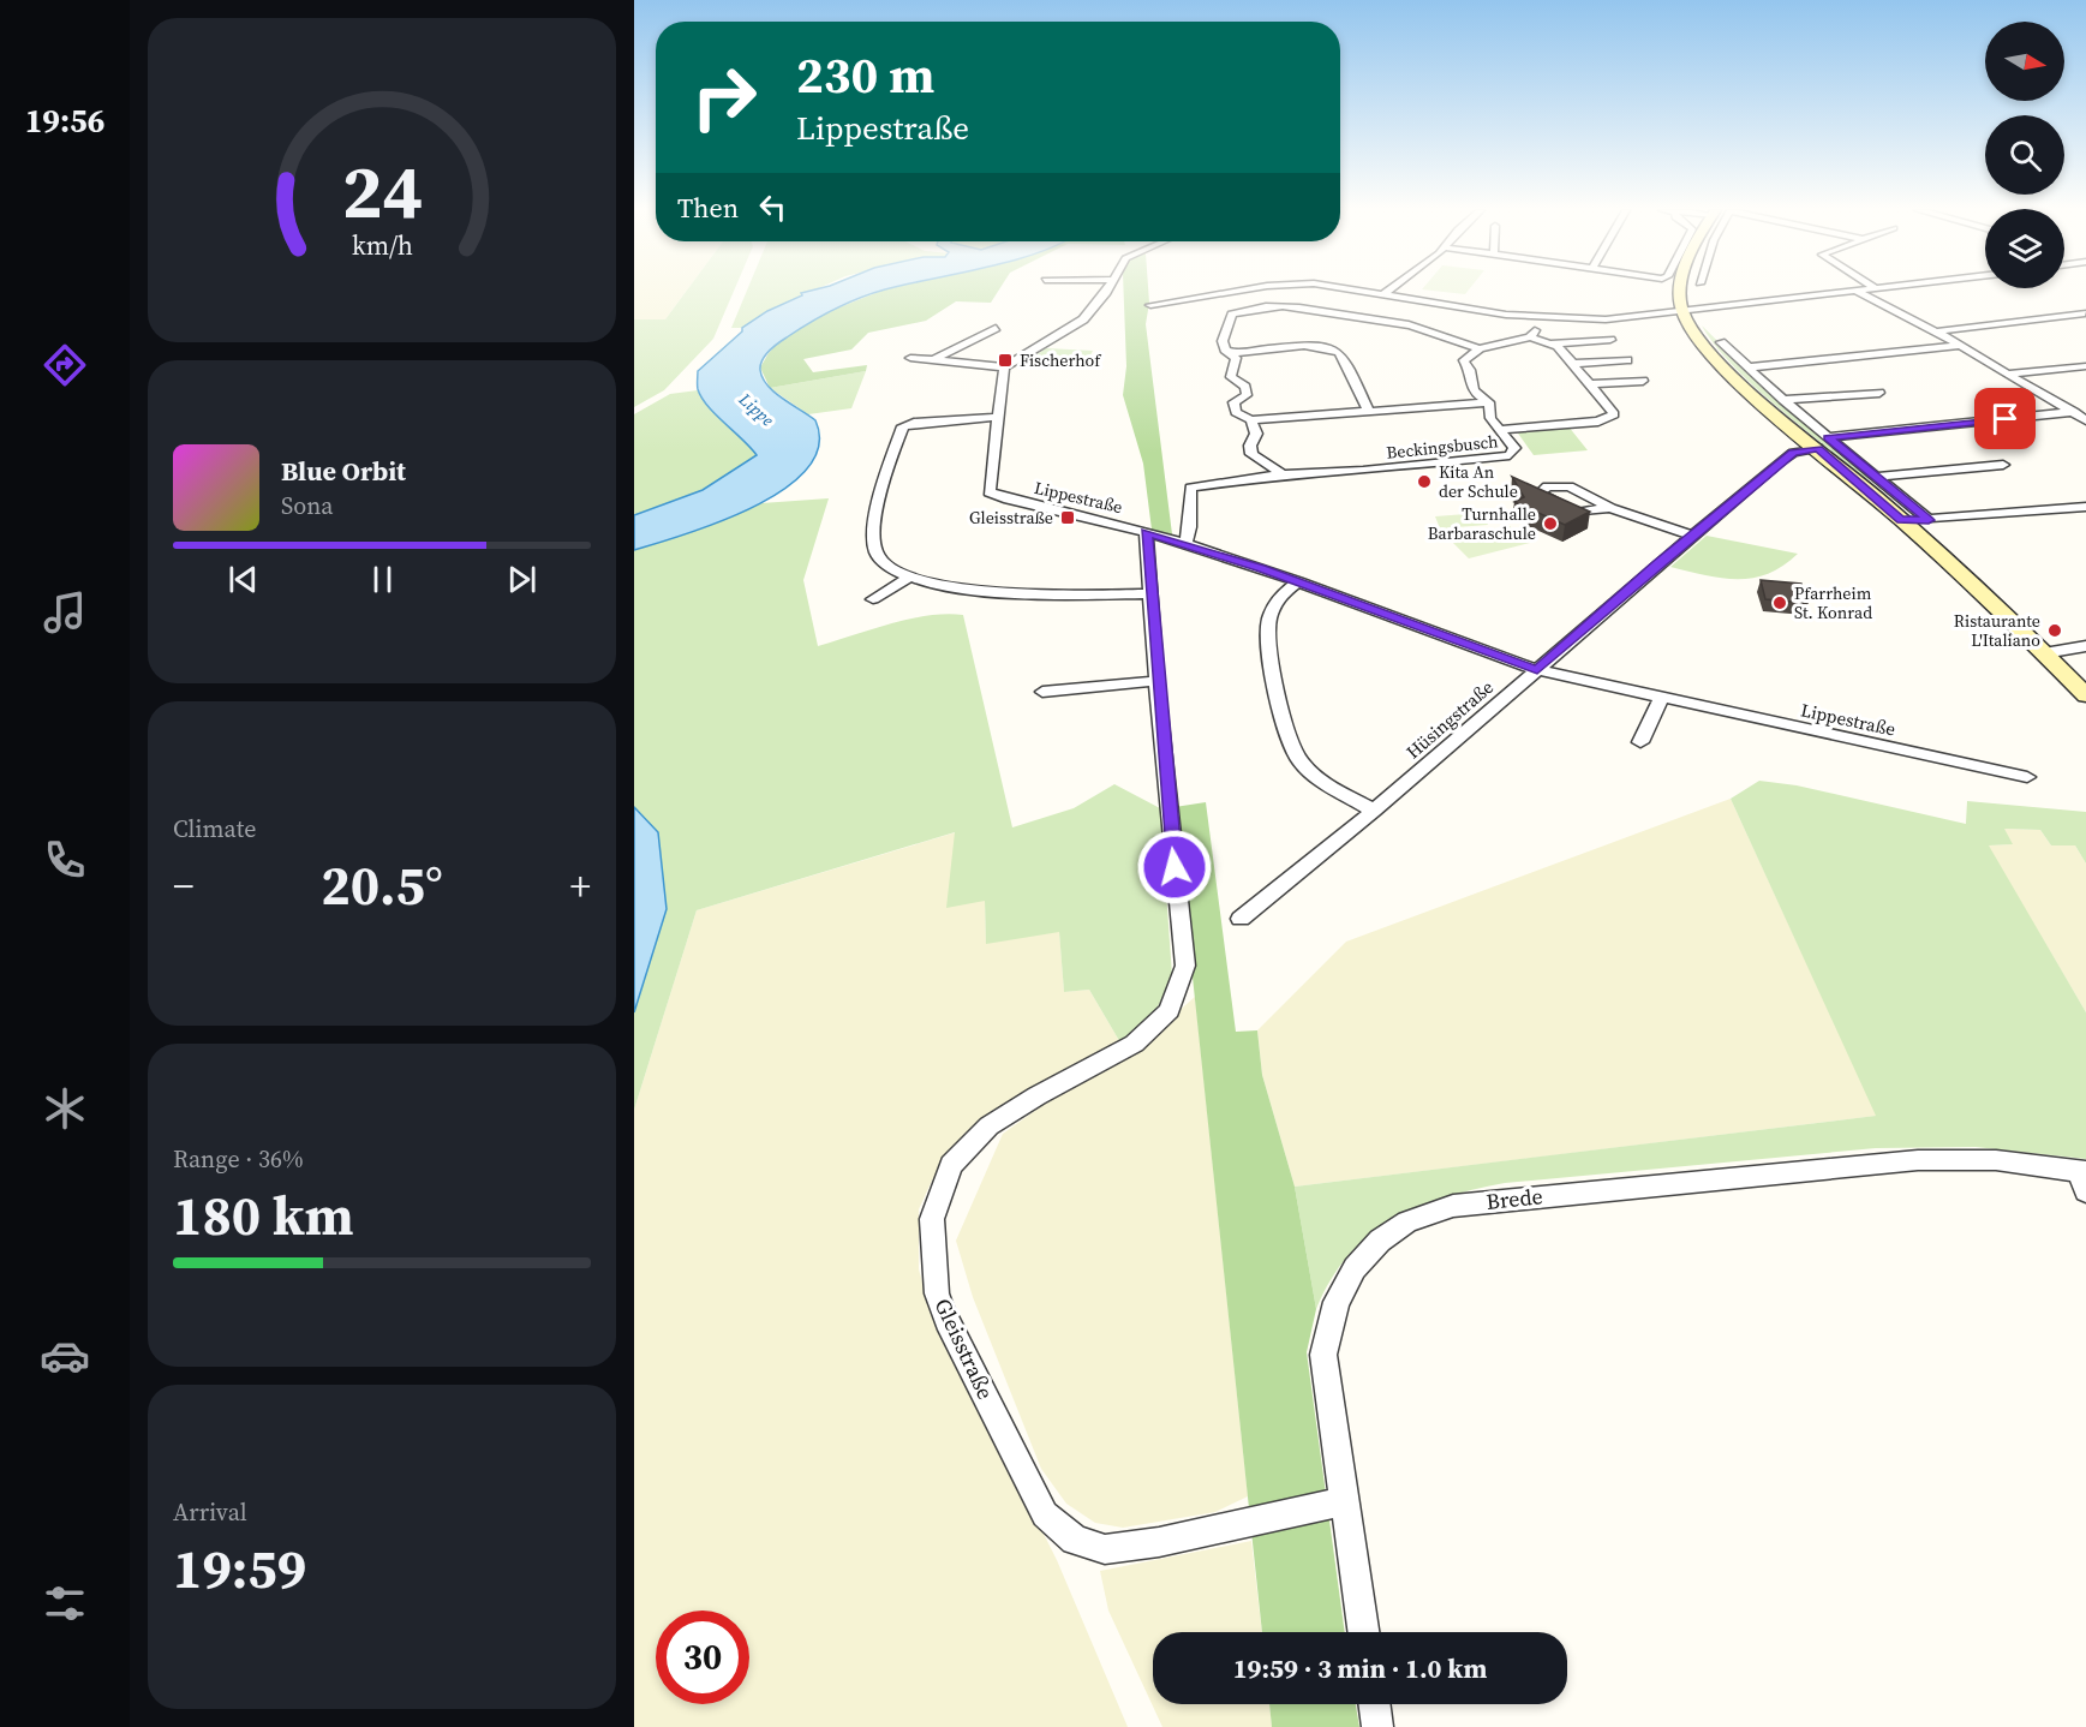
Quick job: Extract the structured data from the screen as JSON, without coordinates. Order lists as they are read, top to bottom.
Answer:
{
  "streets": {
    "street": [
      "Beckingsbusch",
      "Lippestraße",
      "Hüsingstraße",
      "Brede",
      "Gleisstraße"
    ]
  },
  "crossings": [
    ["Beckingsbusch", "Lippestraße"],
    ["Lippestraße", "Hüsingstraße"],
    ["Lippestraße", "Gleisstraße"],
    ["Brede", "Gleisstraße"]
  ],
  "water": ["Lippe"],
  "places": {
    "transit": ["Fischerhof", "Gleisstraße"],
    "other": [
      "Kita An der Schule",
      "Turnhalle Barbaraschule",
      "Pfarrheim St. Konrad",
      "Ristaurante L'Italiano"
    ]
  },
  "north": "right",
  "page": {
    "tabs": "19:56",
    "turn": ["230 m", "Lippestraße"],
    "then": "Then",
    "song": ["Blue Orbit", "Sona"],
    "tile": [
      "Climate",
      ["Range · 36%", "180 km"],
      ["Arrival", "19:59"]
    ],
    "heat": ["−", "20.5°", "+"],
    "limit": "30",
    "trip": "19:59 · 3 min · 1.0 km",
    "gauge": ["24", "km/h"]
  }
}
